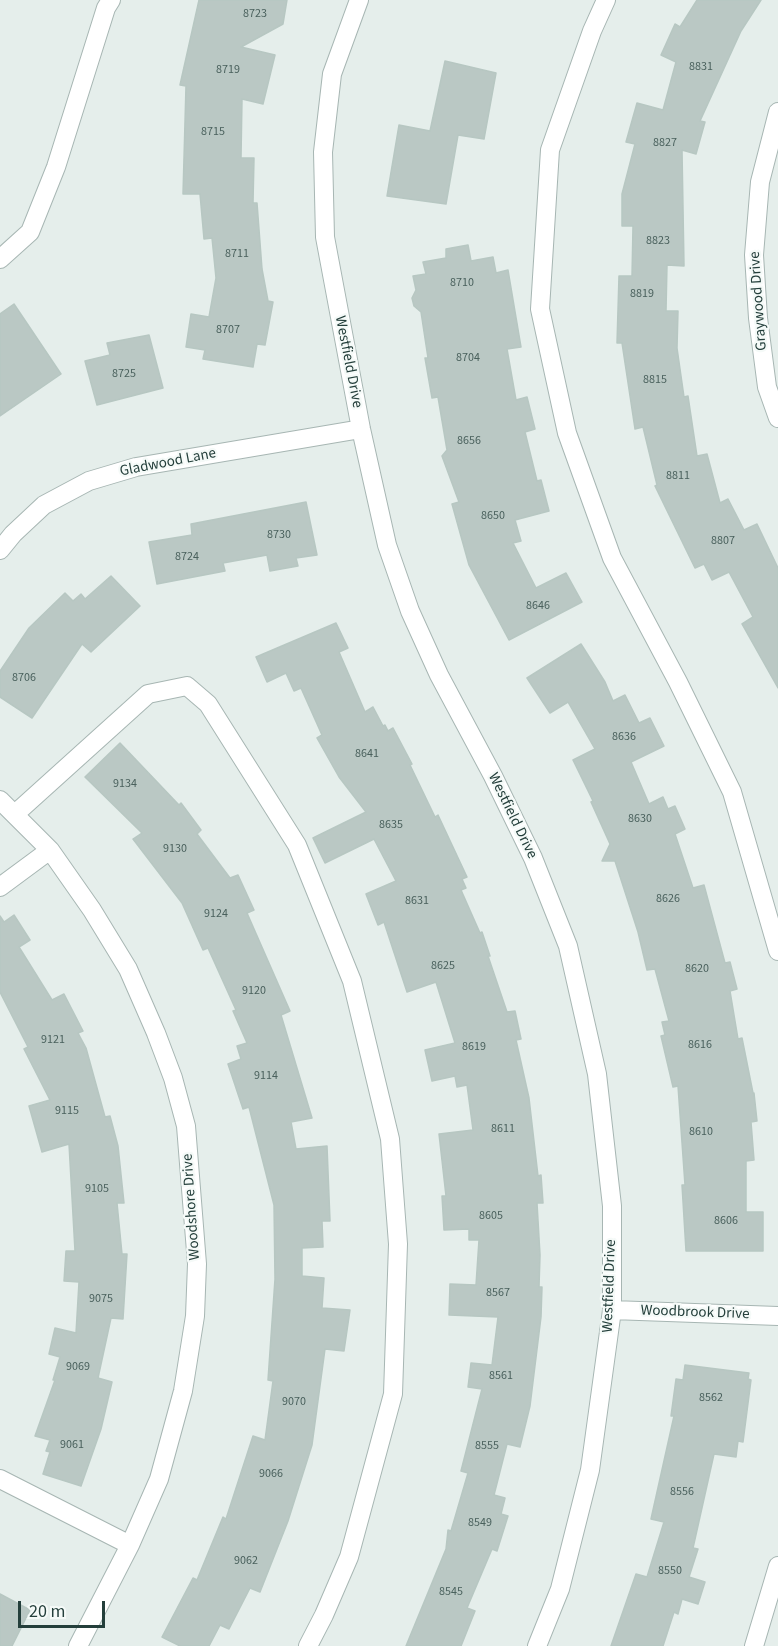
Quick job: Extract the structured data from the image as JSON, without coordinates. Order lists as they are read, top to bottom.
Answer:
{
  "streets": {
    "street": [
      "Graywood Drive",
      "Westfield Drive",
      "Gladwood Lane",
      "Woodshore Drive",
      "Woodbrook Drive"
    ]
  },
  "crossings": [
    ["Westfield Drive", "Gladwood Lane"],
    ["Westfield Drive", "Woodbrook Drive"]
  ],
  "house_numbers": [
    "8723",
    "8831",
    "8719",
    "8715",
    "8827",
    "8823",
    "8711",
    "8710",
    "8819",
    "8707",
    "8704",
    "8725",
    "8815",
    "8656",
    "8811",
    "8650",
    "8730",
    "8807",
    "8724",
    "8646",
    "8706",
    "8636",
    "8641",
    "9134",
    "8630",
    "8635",
    "9130",
    "8626",
    "8631",
    "9124",
    "8625",
    "8620",
    "9120",
    "9121",
    "8616",
    "8619",
    "9114",
    "9115",
    "8611",
    "8610",
    "9105",
    "8605",
    "8606",
    "8567",
    "9075",
    "9069",
    "8561",
    "8562",
    "9070",
    "9061",
    "8555",
    "9066",
    "8556",
    "8549",
    "9062",
    "8550",
    "8545"
  ],
  "scale_bar": "20 m"
}
